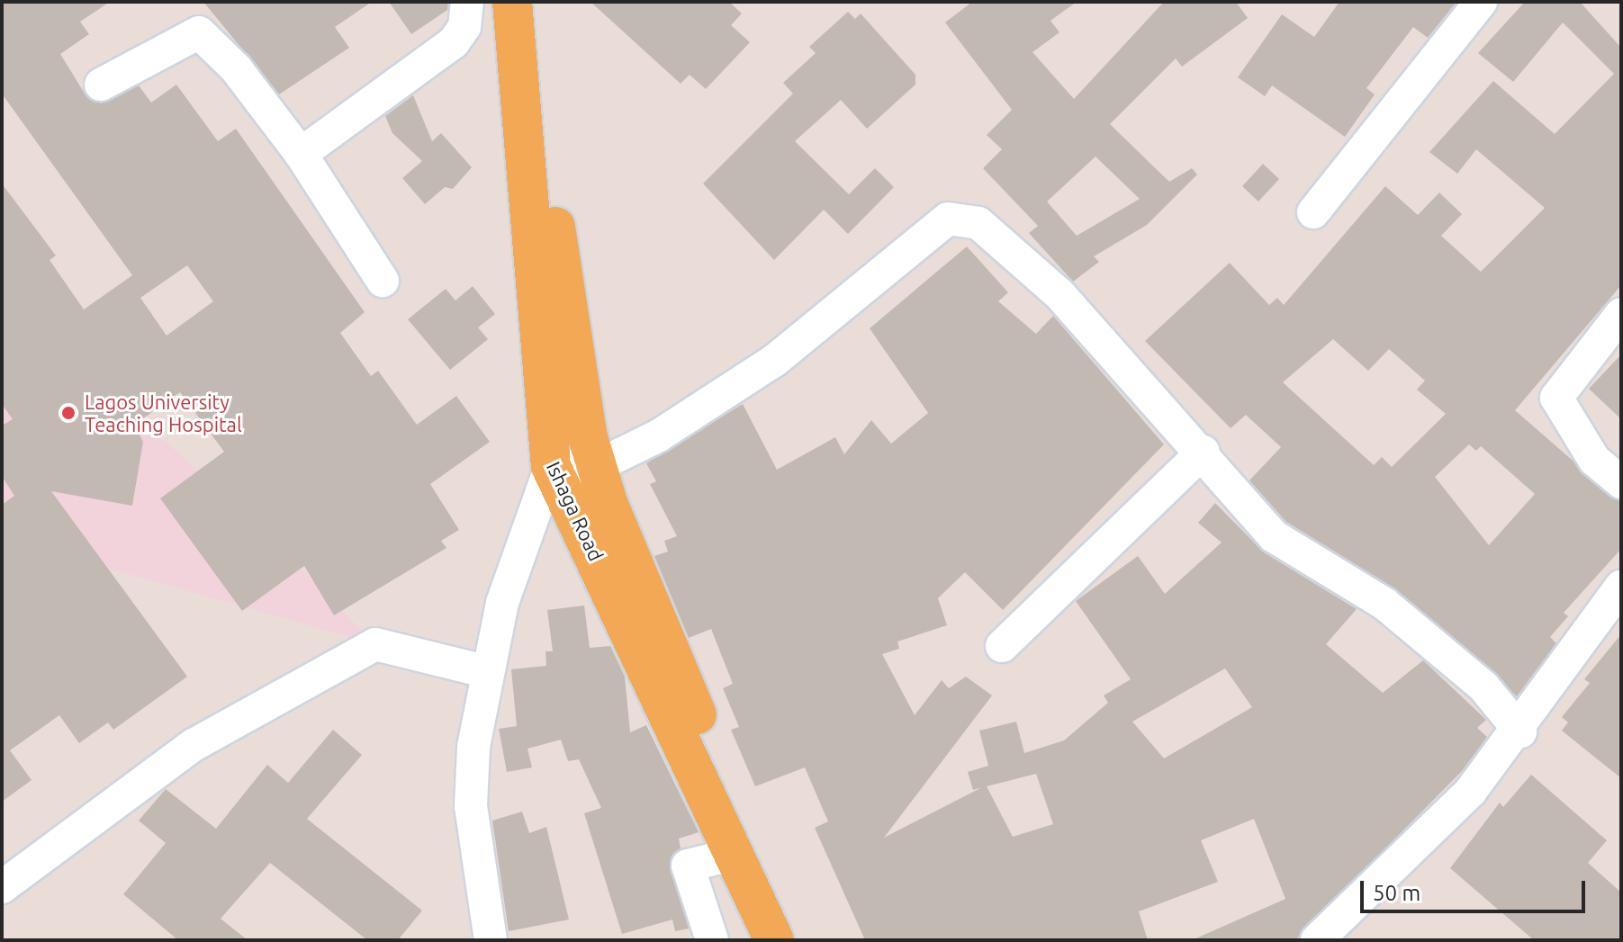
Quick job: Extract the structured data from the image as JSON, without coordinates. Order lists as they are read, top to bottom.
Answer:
{
  "streets": {
    "main road": ["Ishaga Road"]
  },
  "places": ["Lagos University Teaching Hospital"],
  "scale_bar": "50 m"
}
